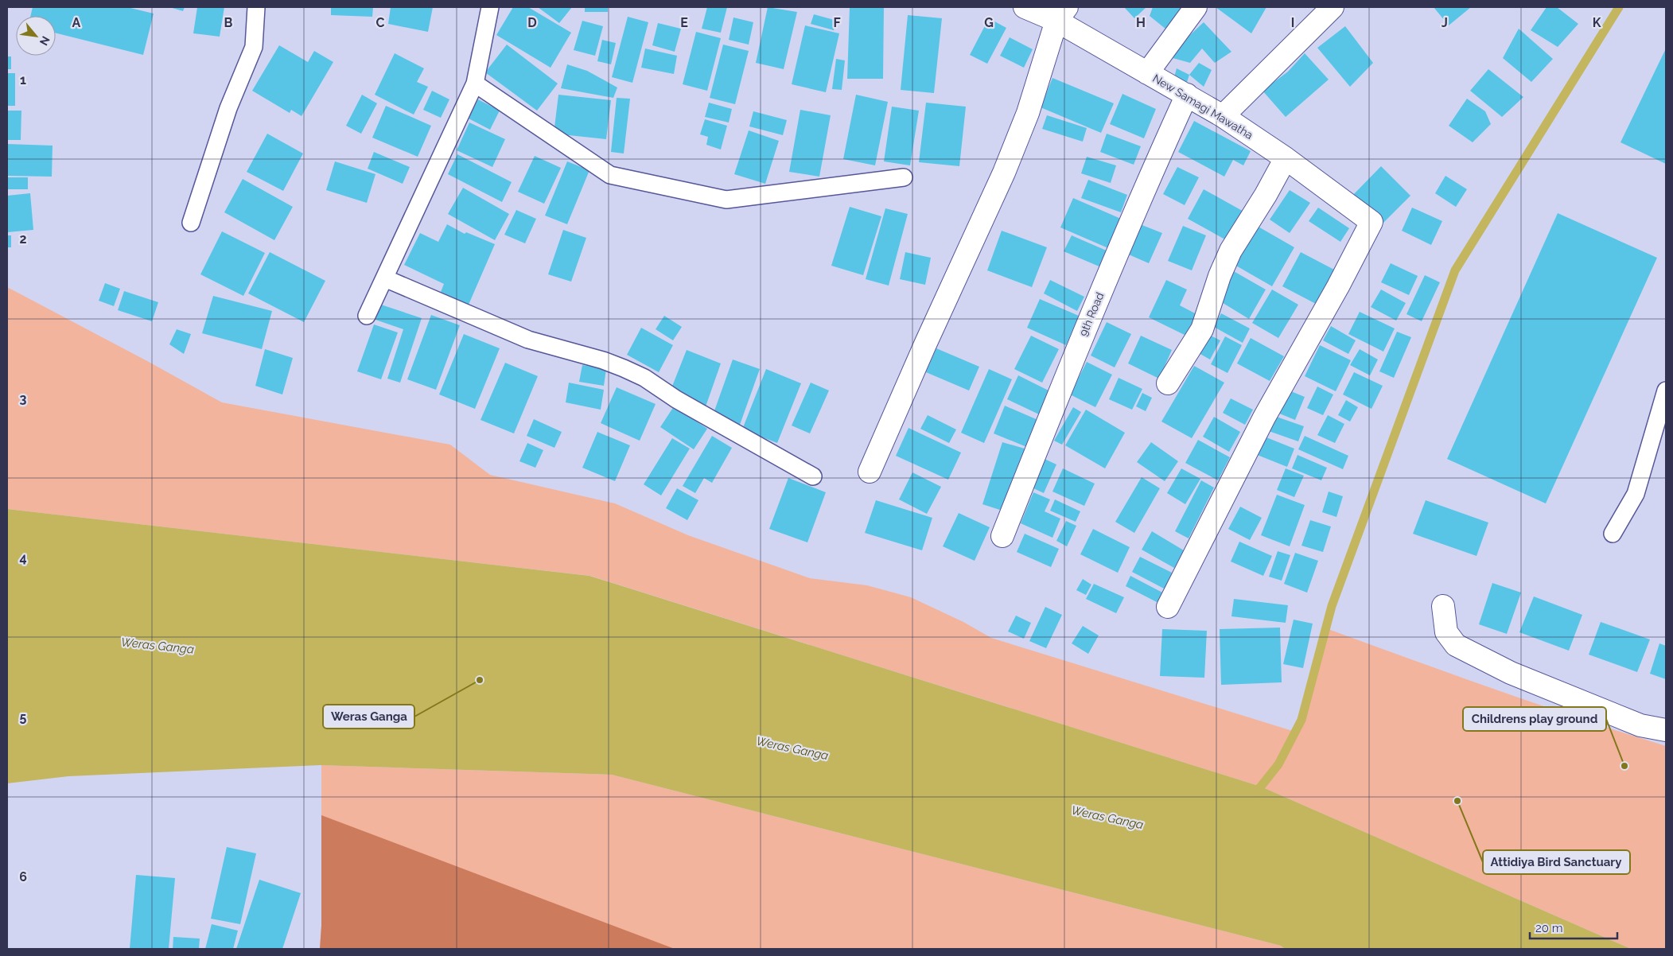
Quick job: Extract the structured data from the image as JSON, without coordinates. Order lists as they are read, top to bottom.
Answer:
{
  "streets": {
    "street": ["New Samagi Mawatha", "9th Road"]
  },
  "crossings": [
    ["New Samagi Mawatha", "9th Road"]
  ],
  "water": ["Weras Ganga"],
  "places": ["Weras Ganga", "Childrens play ground", "Attidiya Bird Sanctuary"],
  "scale_bar": "20 m",
  "north": "bottom right",
  "grid": {
    "columns": [
      "A",
      "B",
      "C",
      "D",
      "E",
      "F",
      "G",
      "H",
      "I",
      "J",
      "K"
    ],
    "rows": [
      "1",
      "2",
      "3",
      "4",
      "5",
      "6"
    ]
  }
}
